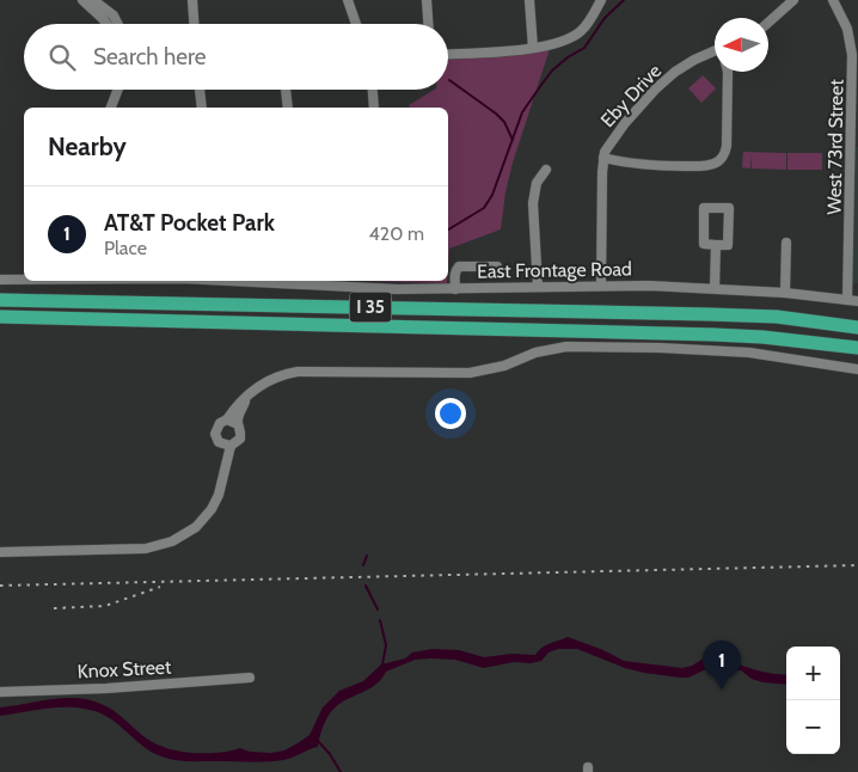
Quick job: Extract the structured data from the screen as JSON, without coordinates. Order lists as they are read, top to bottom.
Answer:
{
  "streets": {
    "highway": ["I 35"],
    "street": [
      "Eby Drive",
      "West 73rd Street",
      "East Frontage Road",
      "Knox Street"
    ]
  },
  "crossings": [
    ["Eby Drive", "East Frontage Road"],
    ["West 73rd Street", "East Frontage Road"]
  ],
  "north": "left",
  "page": {
    "search": "Search here",
    "heading": "Nearby",
    "list": [
      {
        "mark": "1",
        "name": "AT&T Pocket Park",
        "note": "Place",
        "value": "420 m"
      }
    ],
    "pins": "1",
    "map_buttons": ["+", "−"]
  }
}
